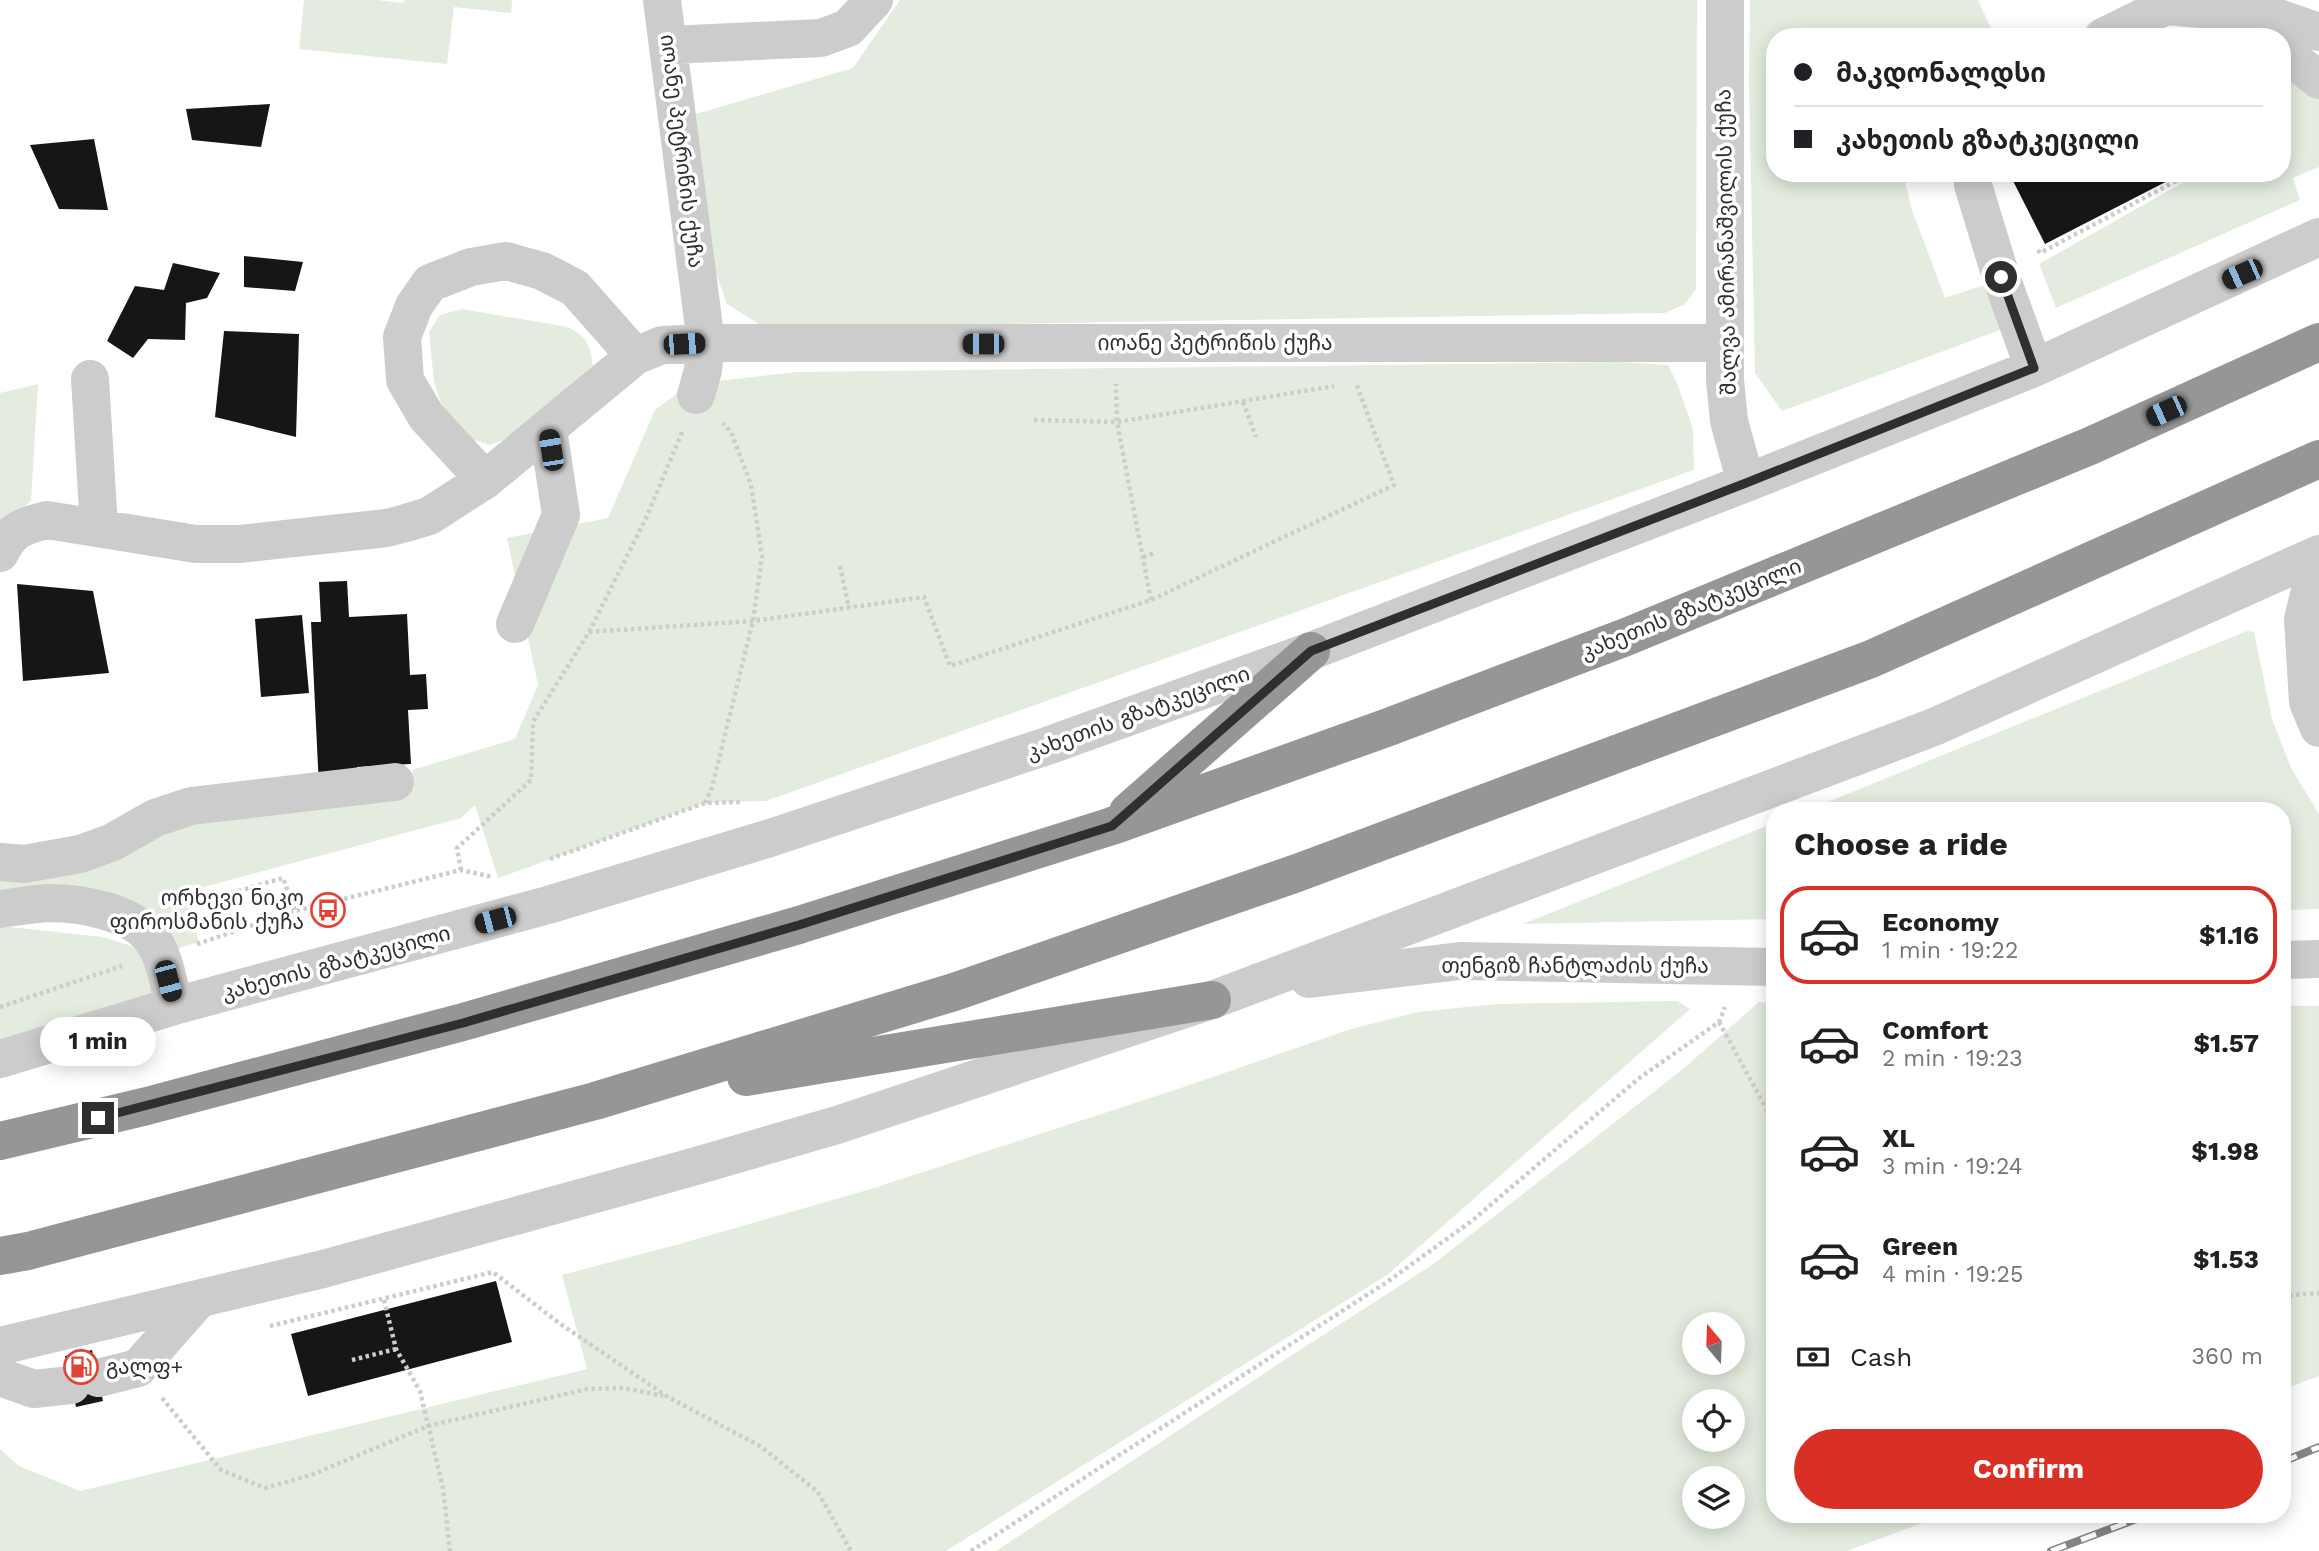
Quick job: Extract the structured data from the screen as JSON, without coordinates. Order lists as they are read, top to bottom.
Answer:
{
  "streets": {
    "highway": ["კახეთის გზატკეცილი"],
    "street": ["იოანე პეტრიწის ქუჩა", "შალვა ამირანაშვილის ქუჩა", "თენგიზ ჩანტლაძის ქუჩა"]
  },
  "crossings": [
    ["იოანე პეტრიწის ქუჩა", "შალვა ამირანაშვილის ქუჩა"],
    ["შალვა ამირანაშვილის ქუჩა", "კახეთის გზატკეცილი"]
  ],
  "places": {
    "bus stop": ["ორხევი ნიკო ფიროსმანის ქუჩა"],
    "fuel station": ["გალფ+"]
  },
  "north": "top",
  "page": {
    "banner": ["მაკდონალდსი", "კახეთის გზატკეცილი"],
    "heading": "Choose a ride",
    "list": [
      {
        "name": "Economy",
        "note": "1 min · 19:22",
        "value": "$1.16"
      },
      {
        "name": "Comfort",
        "note": "2 min · 19:23",
        "value": "$1.57"
      },
      {
        "name": "XL",
        "note": "3 min · 19:24",
        "value": "$1.98"
      },
      {
        "name": "Green",
        "note": "4 min · 19:25",
        "value": "$1.53"
      }
    ],
    "bubble": "1 min",
    "pay": ["Cash", "360 m"],
    "buttons": "Confirm"
  }
}
